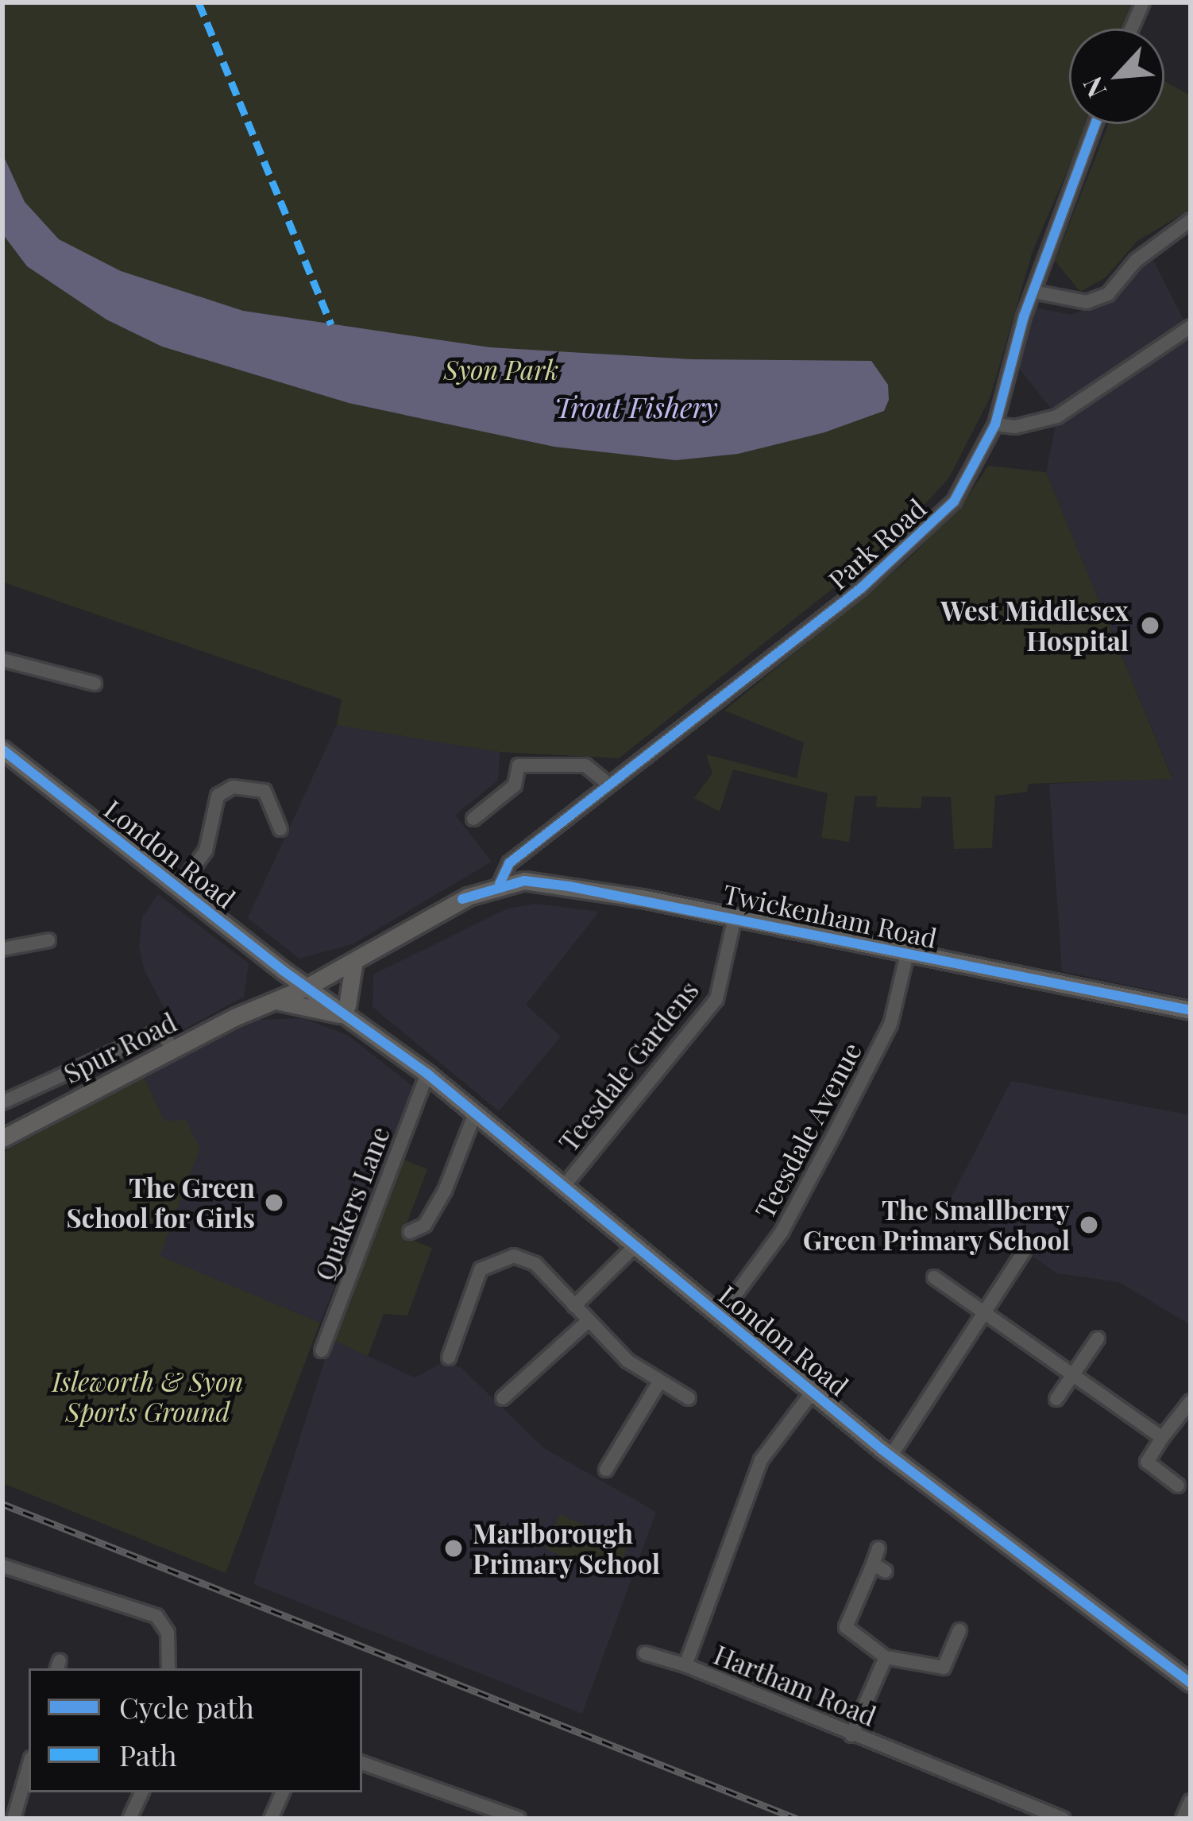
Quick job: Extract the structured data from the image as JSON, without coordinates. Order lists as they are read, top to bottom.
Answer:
{
  "streets": {
    "main road": ["London Road", "Twickenham Road", "Spur Road"],
    "street": [
      "Park Road",
      "Teesdale Gardens",
      "Teesdale Avenue",
      "Quakers Lane",
      "Hartham Road"
    ]
  },
  "crossings": [
    ["Park Road", "Twickenham Road"],
    ["London Road", "Twickenham Road"],
    ["London Road", "Spur Road"],
    ["London Road", "Teesdale Gardens"],
    ["London Road", "Teesdale Avenue"],
    ["London Road", "Quakers Lane"],
    ["London Road", "Hartham Road"],
    ["Twickenham Road", "Spur Road"],
    ["Twickenham Road", "Teesdale Gardens"],
    ["Twickenham Road", "Teesdale Avenue"]
  ],
  "water": ["Trout Fishery"],
  "parks": ["Syon Park", "Isleworth & Syon Sports Ground"],
  "places": [
    "West Middlesex Hospital",
    "The Green School for Girls",
    "The Smallberry Green Primary School",
    "Marlborough Primary School"
  ],
  "legend": ["Cycle path", "Path"],
  "north": "bottom left"
}
